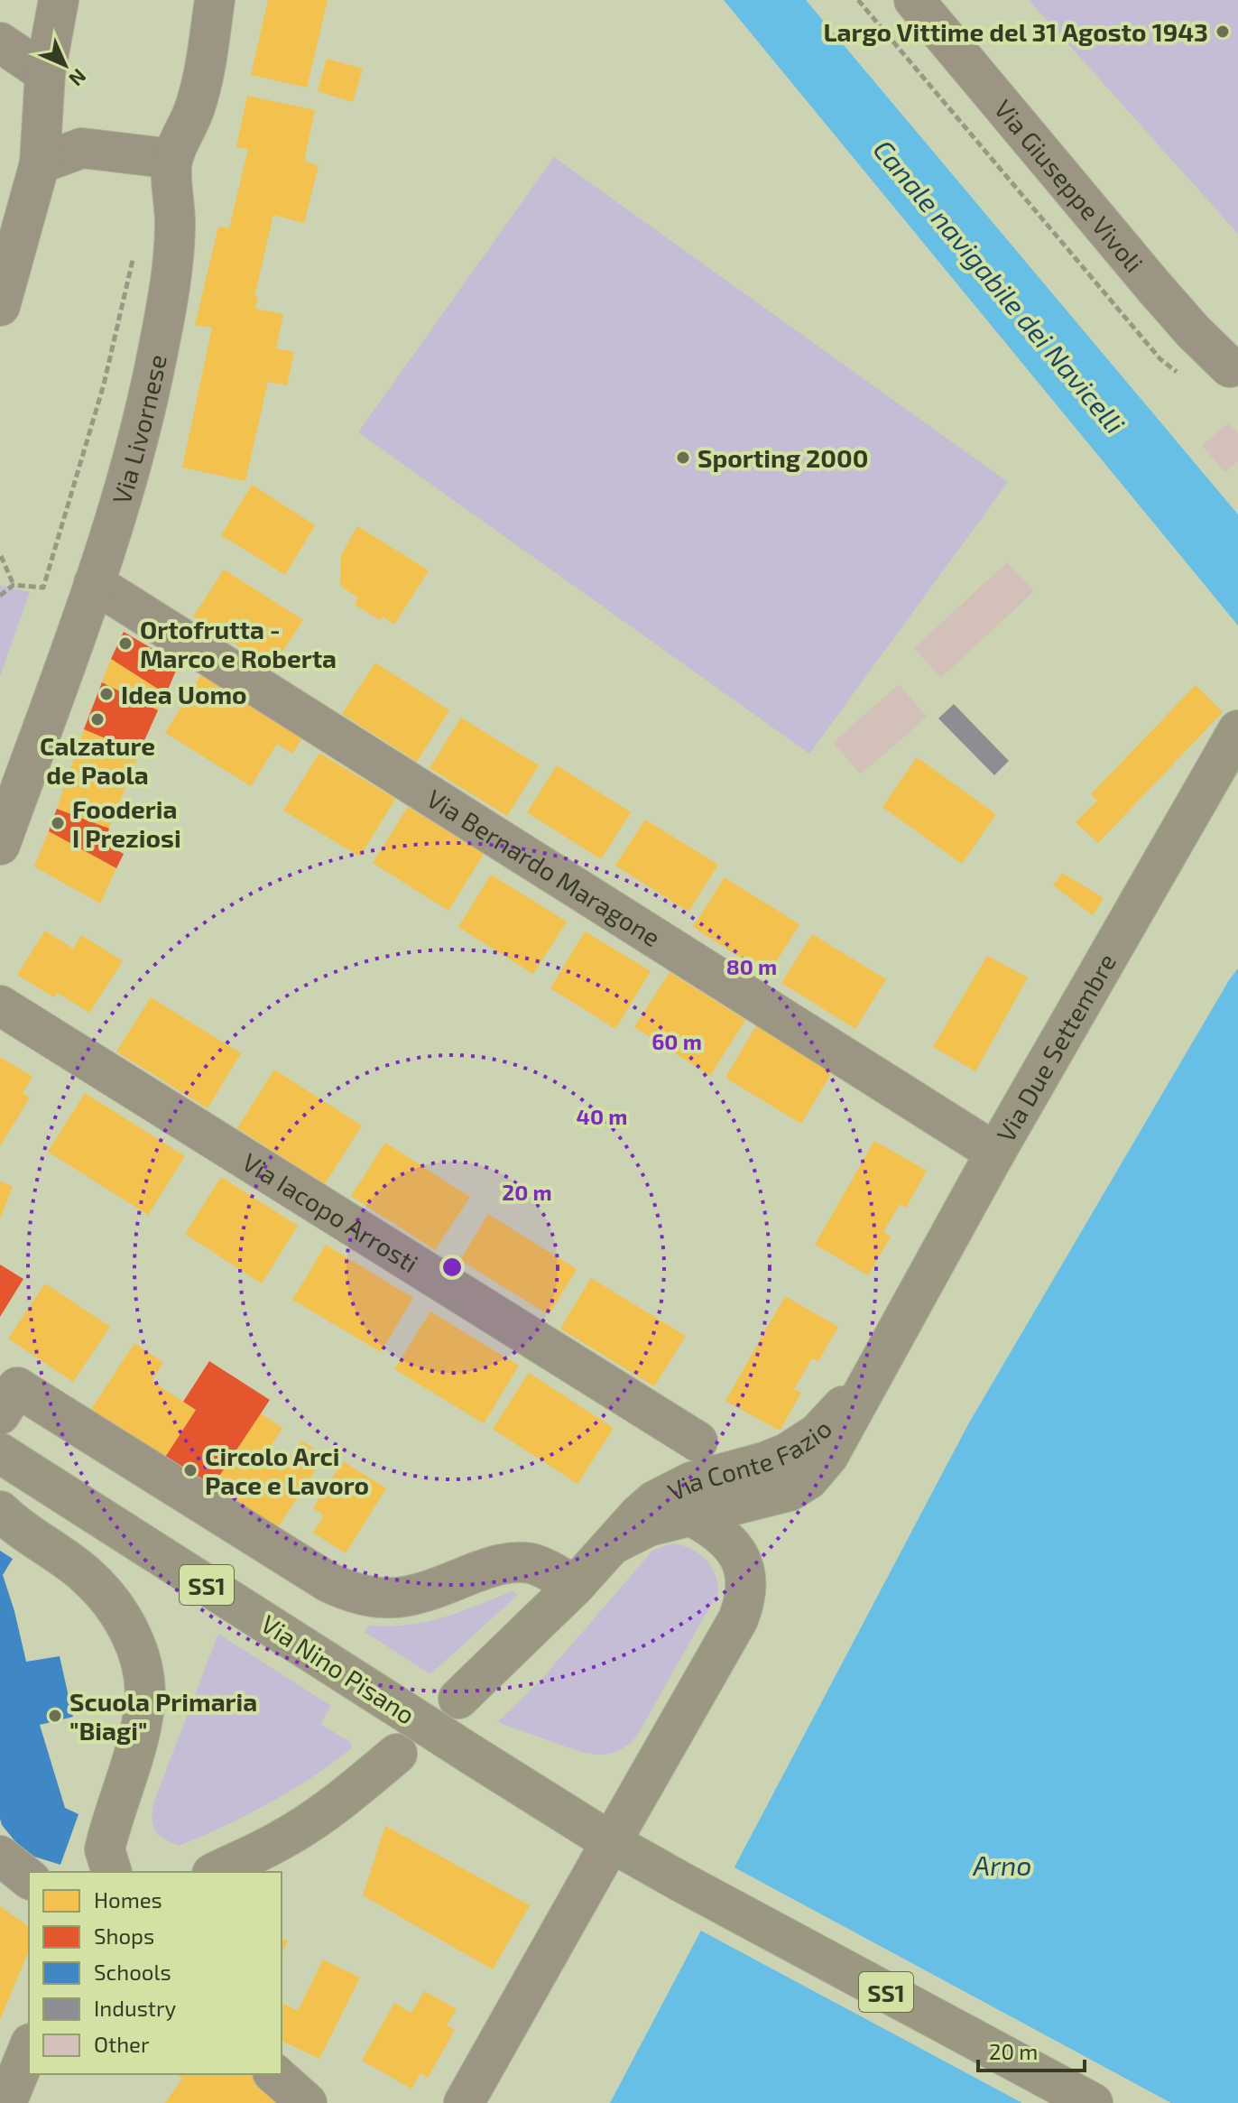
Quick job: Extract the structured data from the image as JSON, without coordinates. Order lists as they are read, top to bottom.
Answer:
{
  "streets": {
    "main road": [
      "Via Due Settembre",
      "Via Conte Fazio",
      "SS1",
      "Via Nino Pisano"
    ],
    "street": [
      "Via Giuseppe Vivoli",
      "Via Livornese",
      "Via Bernardo Maragone",
      "Via Iacopo Arrosti"
    ]
  },
  "crossings": [
    ["Via Livornese", "Via Bernardo Maragone"],
    ["Via Bernardo Maragone", "Via Due Settembre"],
    ["Via Due Settembre", "Via Conte Fazio"]
  ],
  "water": ["Canale navigabile dei Navicelli", "Arno"],
  "places": [
    "Largo Vittime del 31 Agosto 1943",
    "Sporting 2000",
    "Ortofrutta - Marco e Roberta",
    "Idea Uomo",
    "Calzature de Paola",
    "Fooderia I Preziosi",
    "Circolo Arci Pace e Lavoro",
    "Scuola Primaria \"Biagi\""
  ],
  "legend": [
    "Homes",
    "Shops",
    "Schools",
    "Industry",
    "Other"
  ],
  "scale_bar": "20 m",
  "north": "bottom right",
  "rings": [
    "80 m",
    "60 m",
    "40 m",
    "20 m"
  ]
}
